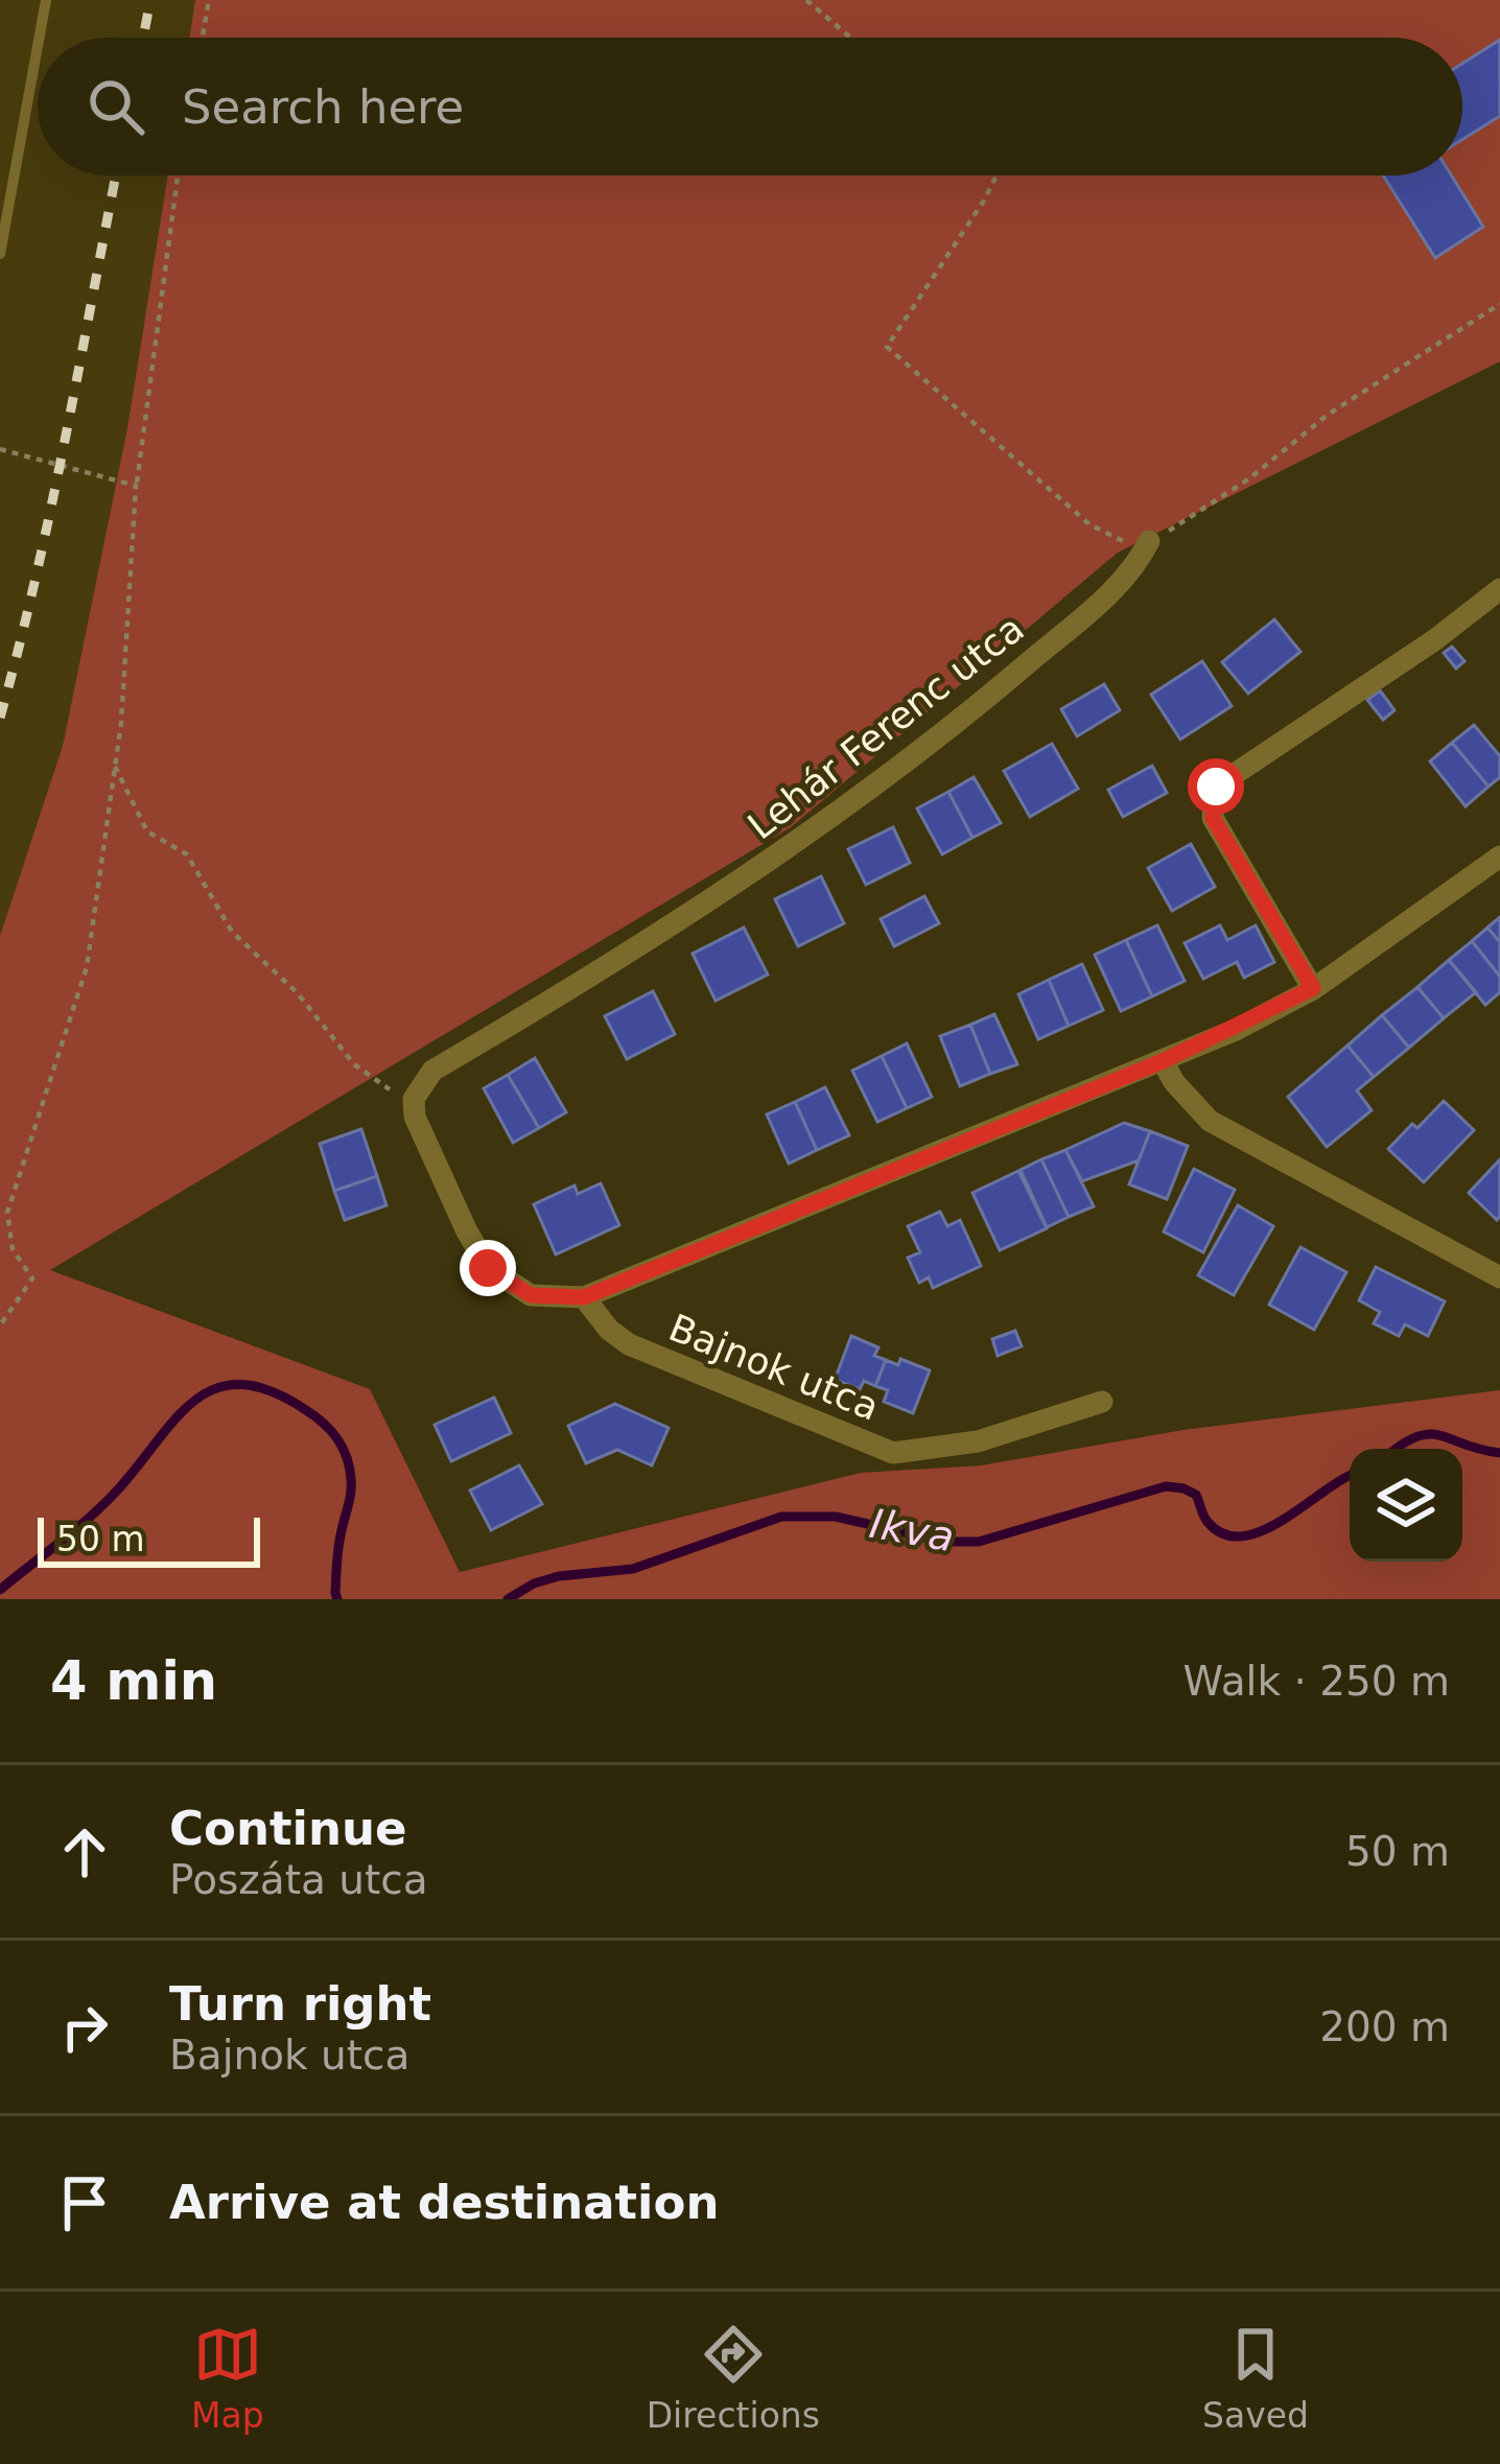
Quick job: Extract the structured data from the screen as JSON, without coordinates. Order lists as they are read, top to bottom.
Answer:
{
  "streets": {
    "street": ["Lehár Ferenc utca", "Bajnok utca"]
  },
  "crossings": [
    ["Lehár Ferenc utca", "Bajnok utca"]
  ],
  "water": ["Ikva"],
  "scale_bar": "50 m",
  "page": {
    "search": "Search here",
    "scale": "50 m",
    "heading": ["4 min", "Walk · 250 m"],
    "list": [
      ["Continue", "Poszáta utca", "50 m"],
      ["Turn right", "Bajnok utca", "200 m"],
      "Arrive at destination"
    ],
    "nav": ["Map", "Directions", "Saved"]
  }
}
